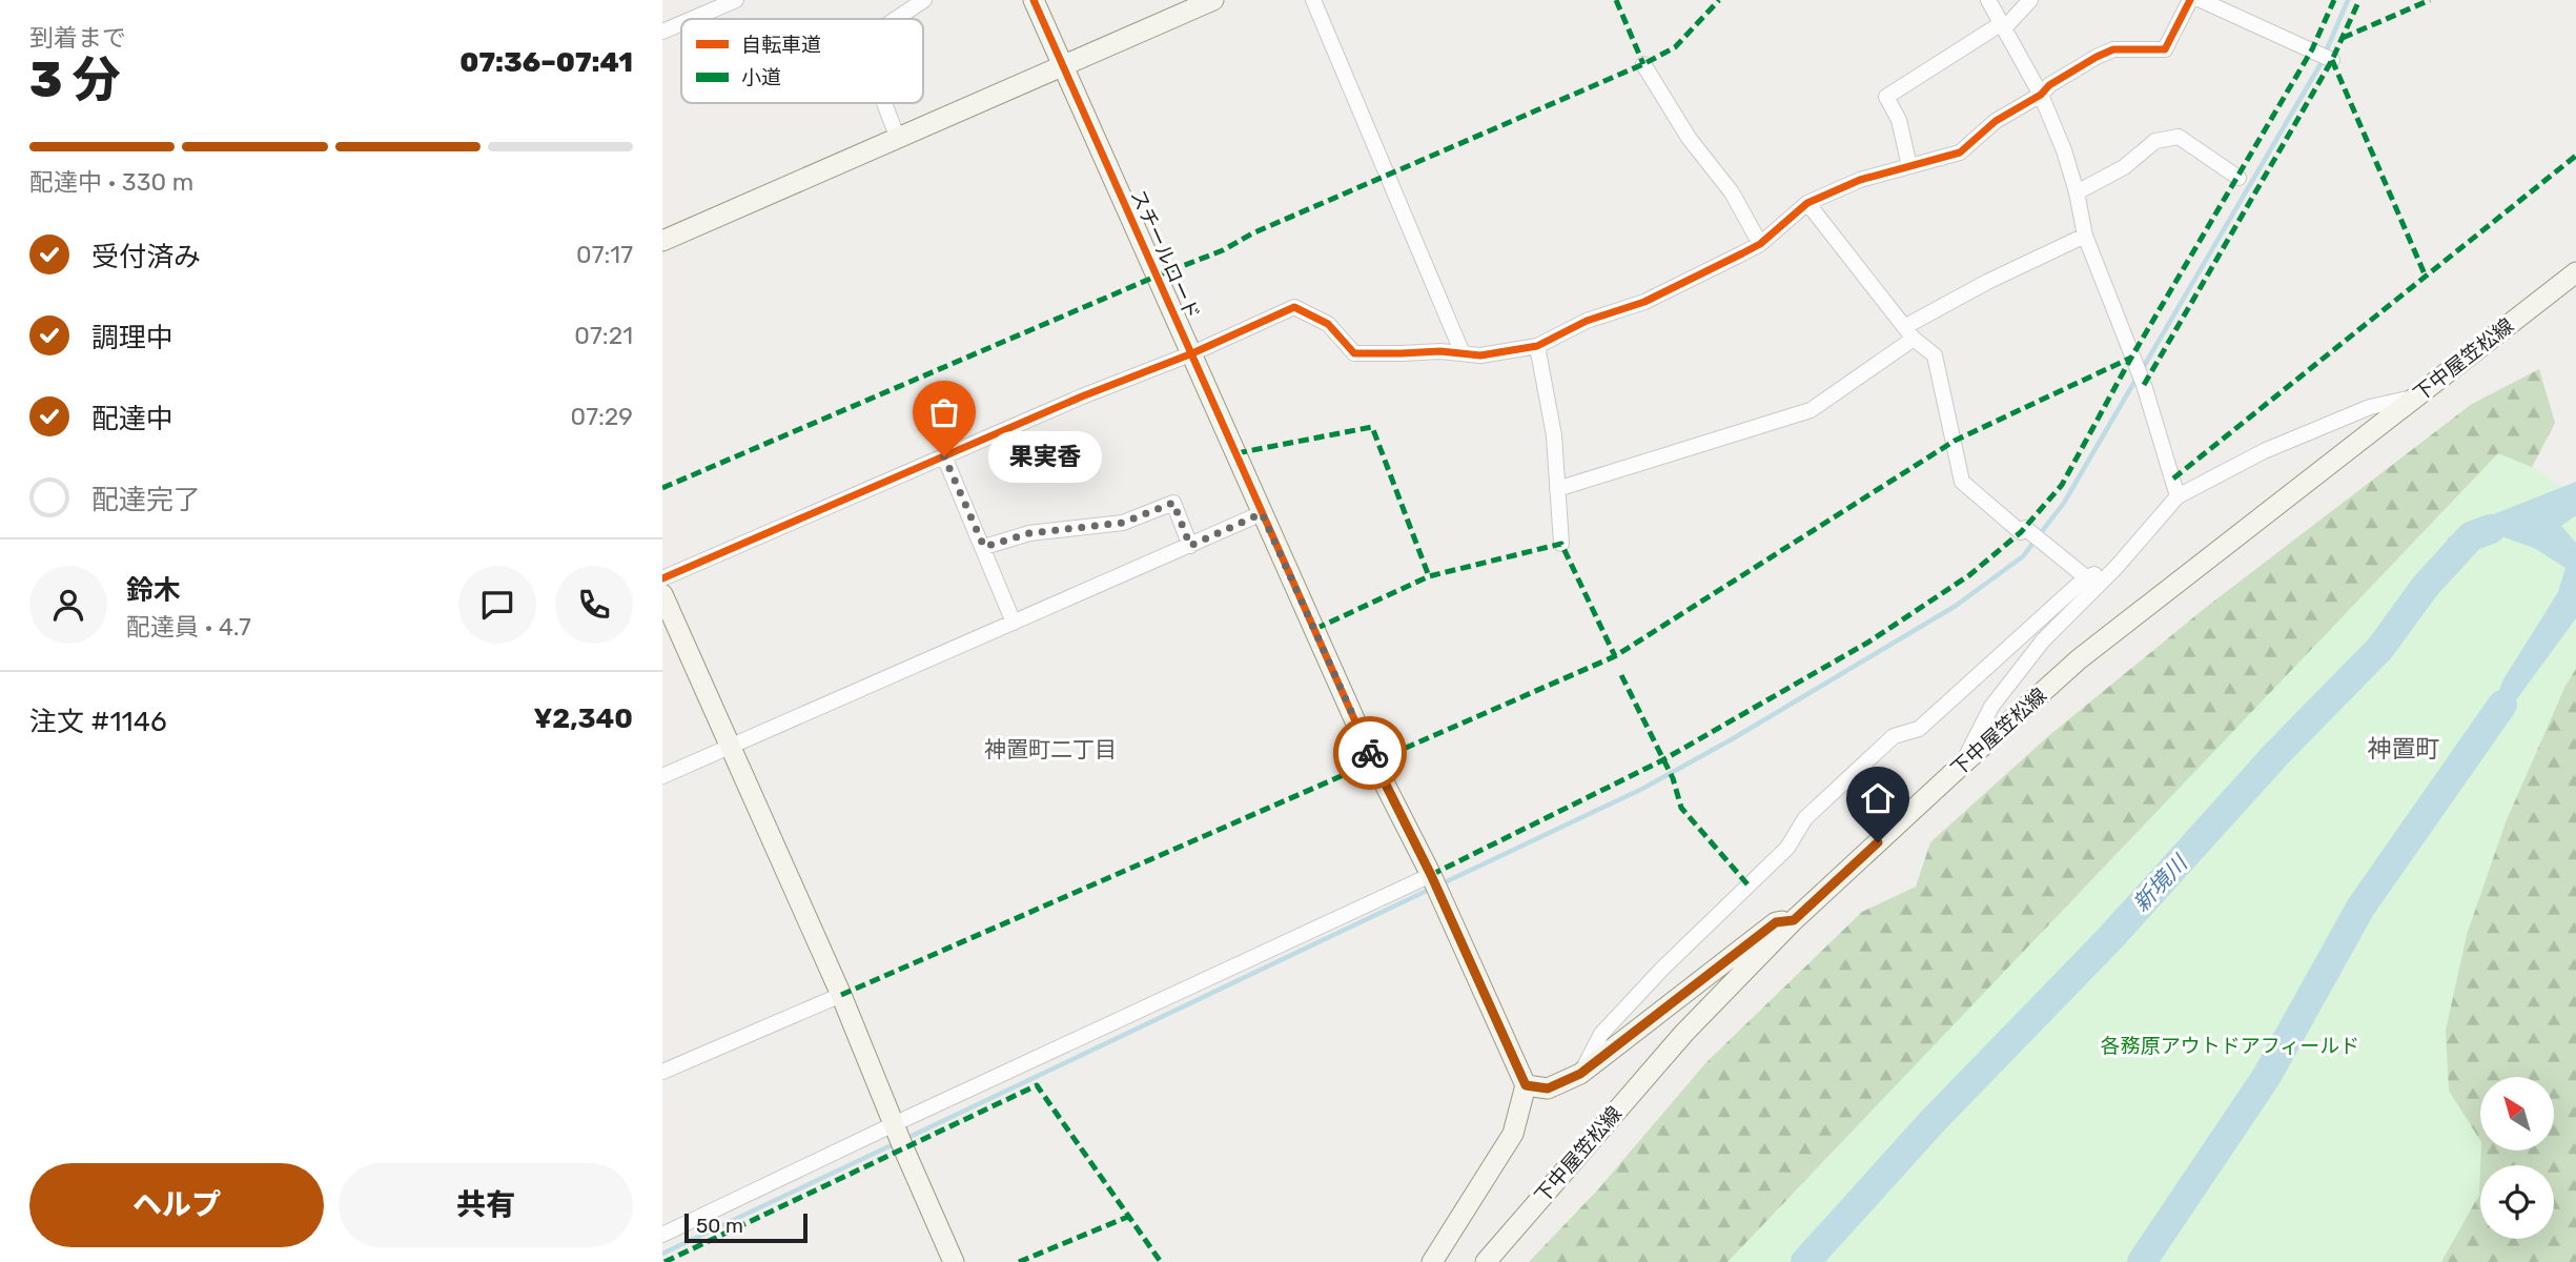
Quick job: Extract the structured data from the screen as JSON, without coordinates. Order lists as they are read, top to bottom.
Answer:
{
  "streets": {
    "street": ["スチールロード", "下中屋笠松線"]
  },
  "districts": ["神置町二丁目", "神置町"],
  "water": ["新境川"],
  "parks": ["各務原アウトドアフィールド"],
  "places": ["果実香"],
  "legend": ["自転車道", "小道"],
  "scale_bar": "50 m",
  "north": "top left",
  "page": {
    "heading": ["3 分", "到着まで", "07:36–07:41"],
    "panel": [
      "鈴木",
      "配達員 · 4.7",
      "注文 #1146",
      "¥2,340"
    ],
    "bar": "配達中 · 330 m",
    "list": [
      ["受付済み", "07:17"],
      ["調理中", "07:21"],
      ["配達中", "07:29"],
      "配達完了"
    ],
    "bubble": "果実香",
    "buttons": ["ヘルプ", "共有"],
    "scale": "50 m"
  }
}
